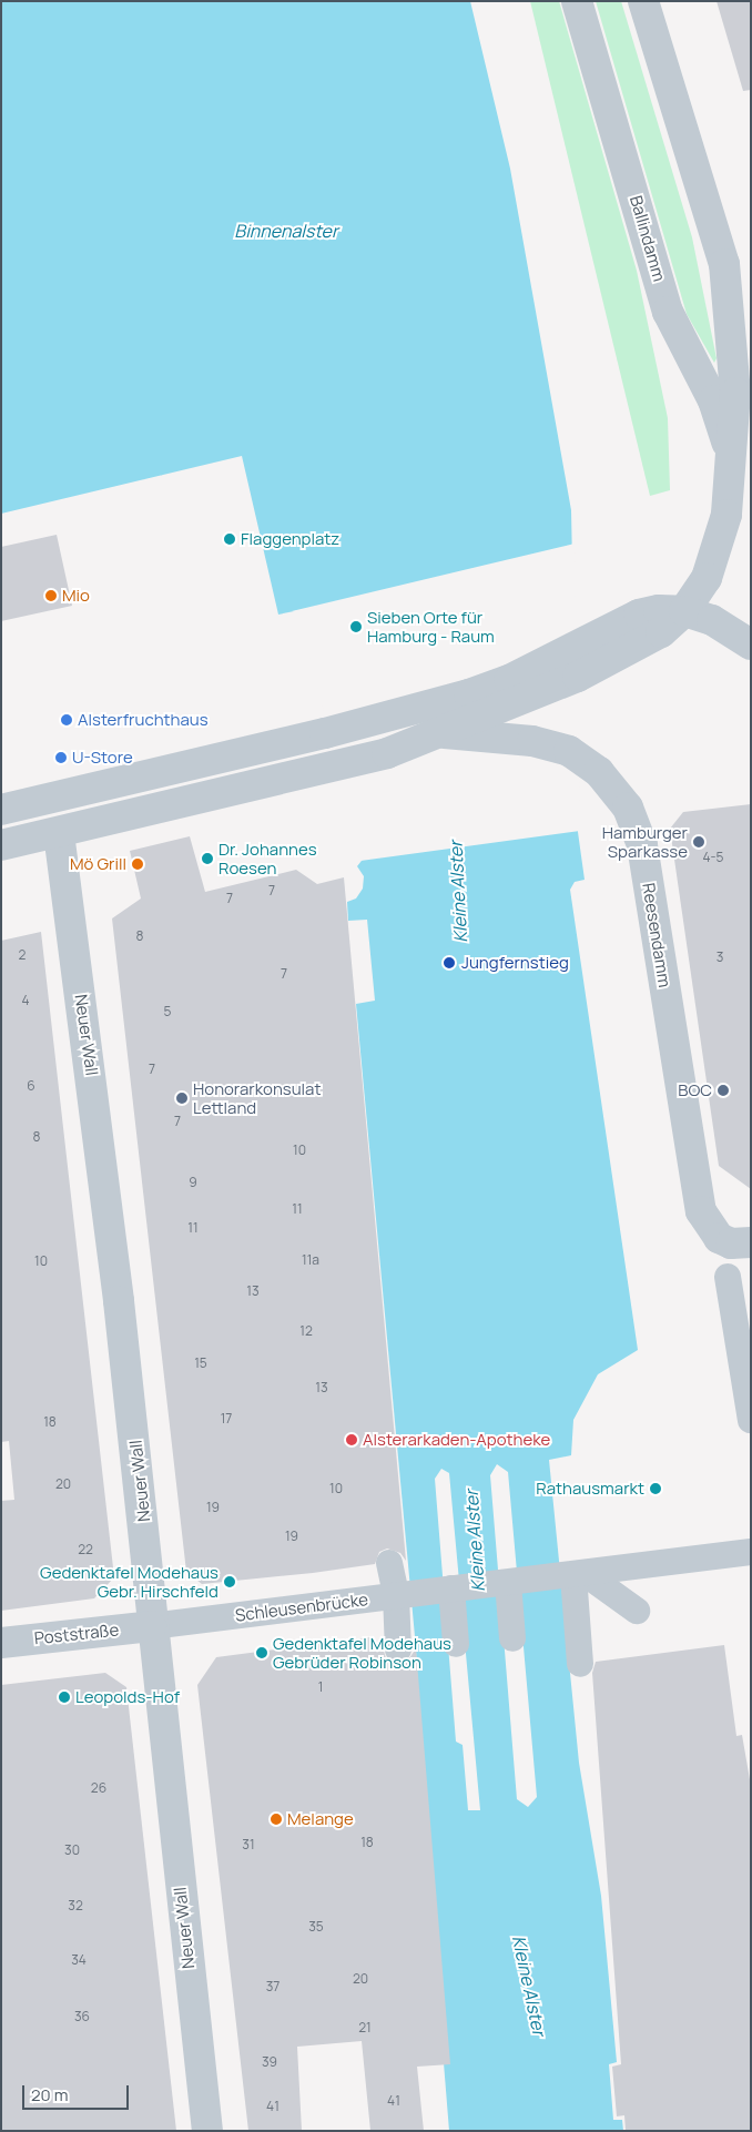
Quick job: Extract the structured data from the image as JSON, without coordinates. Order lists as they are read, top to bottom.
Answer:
{
  "streets": {
    "street": [
      "Ballindamm",
      "Reesendamm",
      "Neuer Wall",
      "Schleusenbrücke",
      "Poststraße"
    ]
  },
  "crossings": [
    ["Neuer Wall", "Schleusenbrücke"],
    ["Neuer Wall", "Poststraße"],
    ["Schleusenbrücke", "Poststraße"]
  ],
  "water": ["Binnenalster", "Kleine Alster"],
  "places": [
    "Flaggenplatz",
    "Mio",
    "Sieben Orte für Hamburg - Raum",
    "Alsterfruchthaus",
    "U-Store",
    "Hamburger Sparkasse",
    "Dr. Johannes Roesen",
    "Mö Grill",
    "Jungfernstieg",
    "BOC",
    "Honorarkonsulat Lettland",
    "Alsterarkaden-Apotheke",
    "Rathausmarkt",
    "Gedenktafel Modehaus Gebr. Hirschfeld",
    "Gedenktafel Modehaus Gebrüder Robinson",
    "Leopolds-Hof",
    "Melange"
  ],
  "house_numbers": [
    "4-5",
    "7",
    "7",
    "8",
    "2",
    "3",
    "7",
    "4",
    "5",
    "7",
    "6",
    "7",
    "8",
    "10",
    "9",
    "11",
    "11",
    "11a",
    "10",
    "13",
    "12",
    "15",
    "13",
    "17",
    "18",
    "20",
    "10",
    "19",
    "19",
    "22",
    "1",
    "26",
    "18",
    "31",
    "30",
    "32",
    "35",
    "34",
    "20",
    "37",
    "36",
    "21",
    "39",
    "41",
    "41"
  ],
  "scale_bar": "20 m"
}
